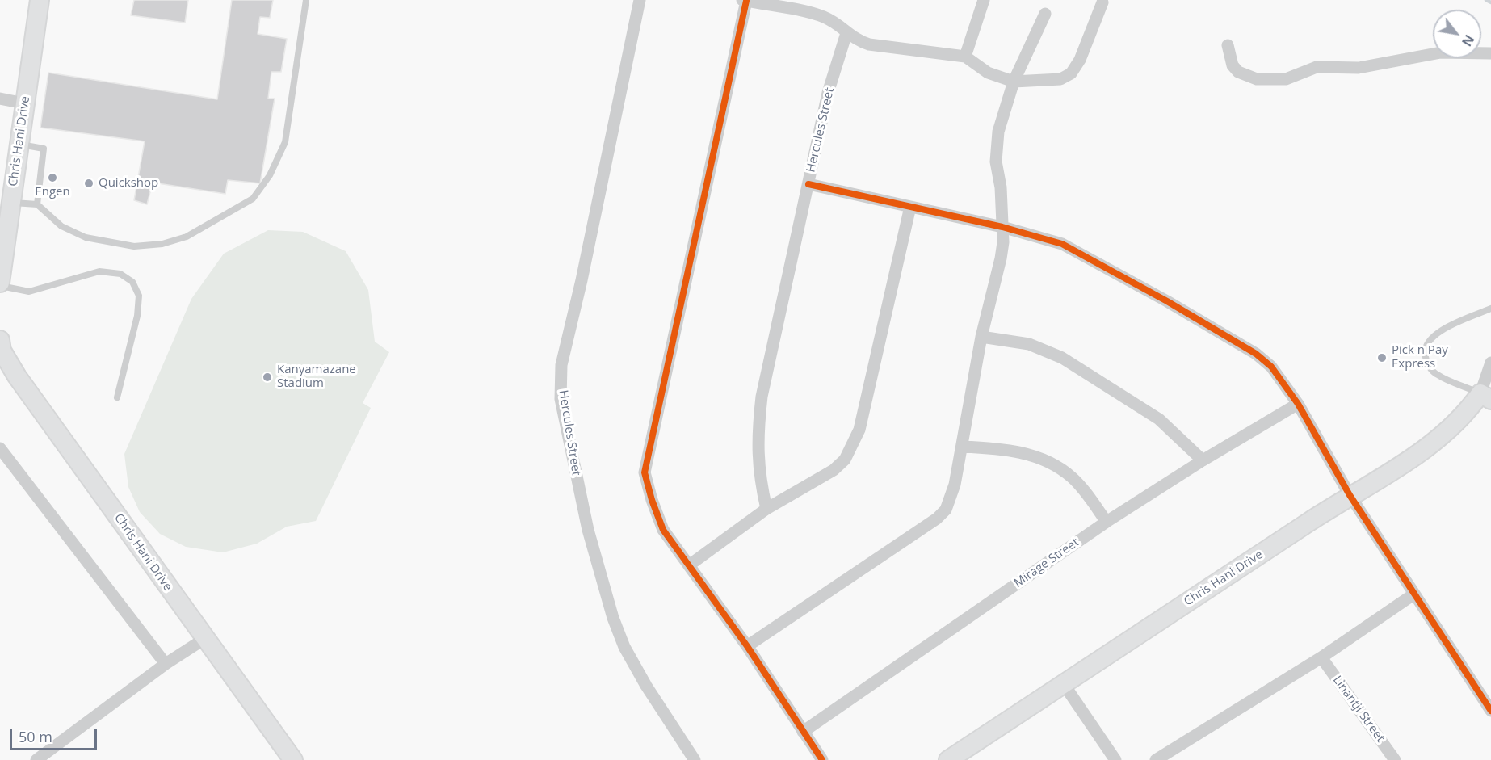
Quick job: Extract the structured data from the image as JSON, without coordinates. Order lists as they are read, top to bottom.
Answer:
{
  "streets": {
    "street": [
      "Hercules Street",
      "Chris Hani Drive",
      "Mirage Street",
      "Linantji Street"
    ]
  },
  "places": [
    "Engen",
    "Quickshop",
    "Pick n Pay Express",
    "Kanyamazane Stadium"
  ],
  "scale_bar": "50 m",
  "north": "bottom right"
}
